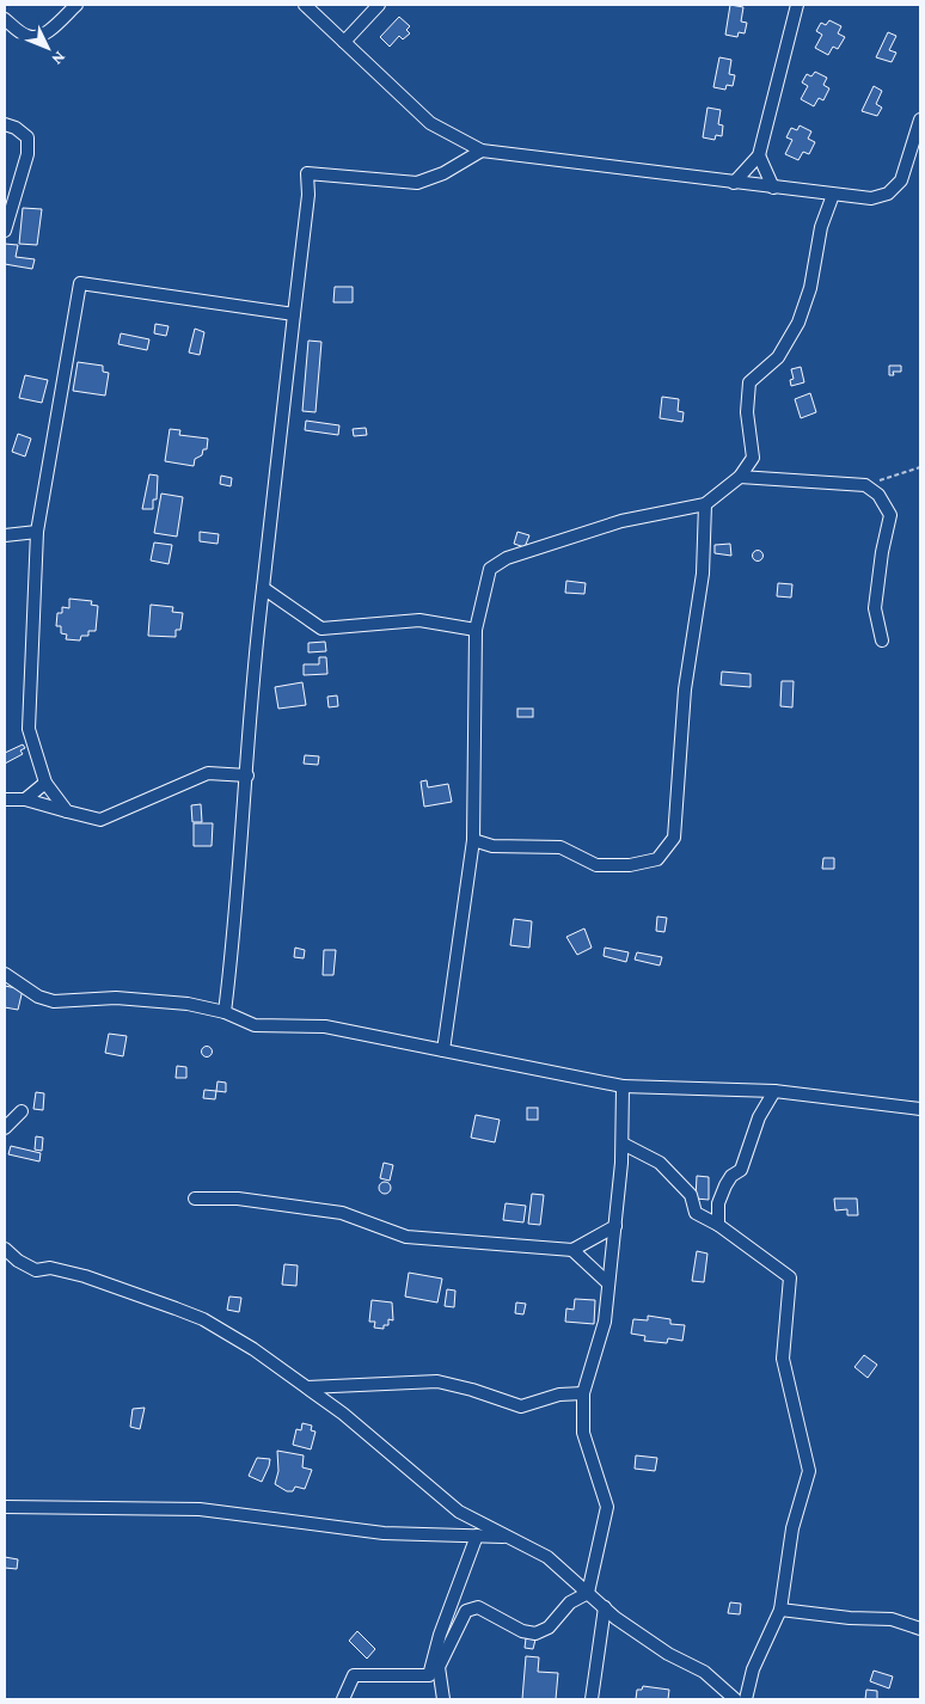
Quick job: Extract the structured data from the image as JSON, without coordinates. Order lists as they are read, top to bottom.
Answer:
{
  "north": "bottom right"
}
